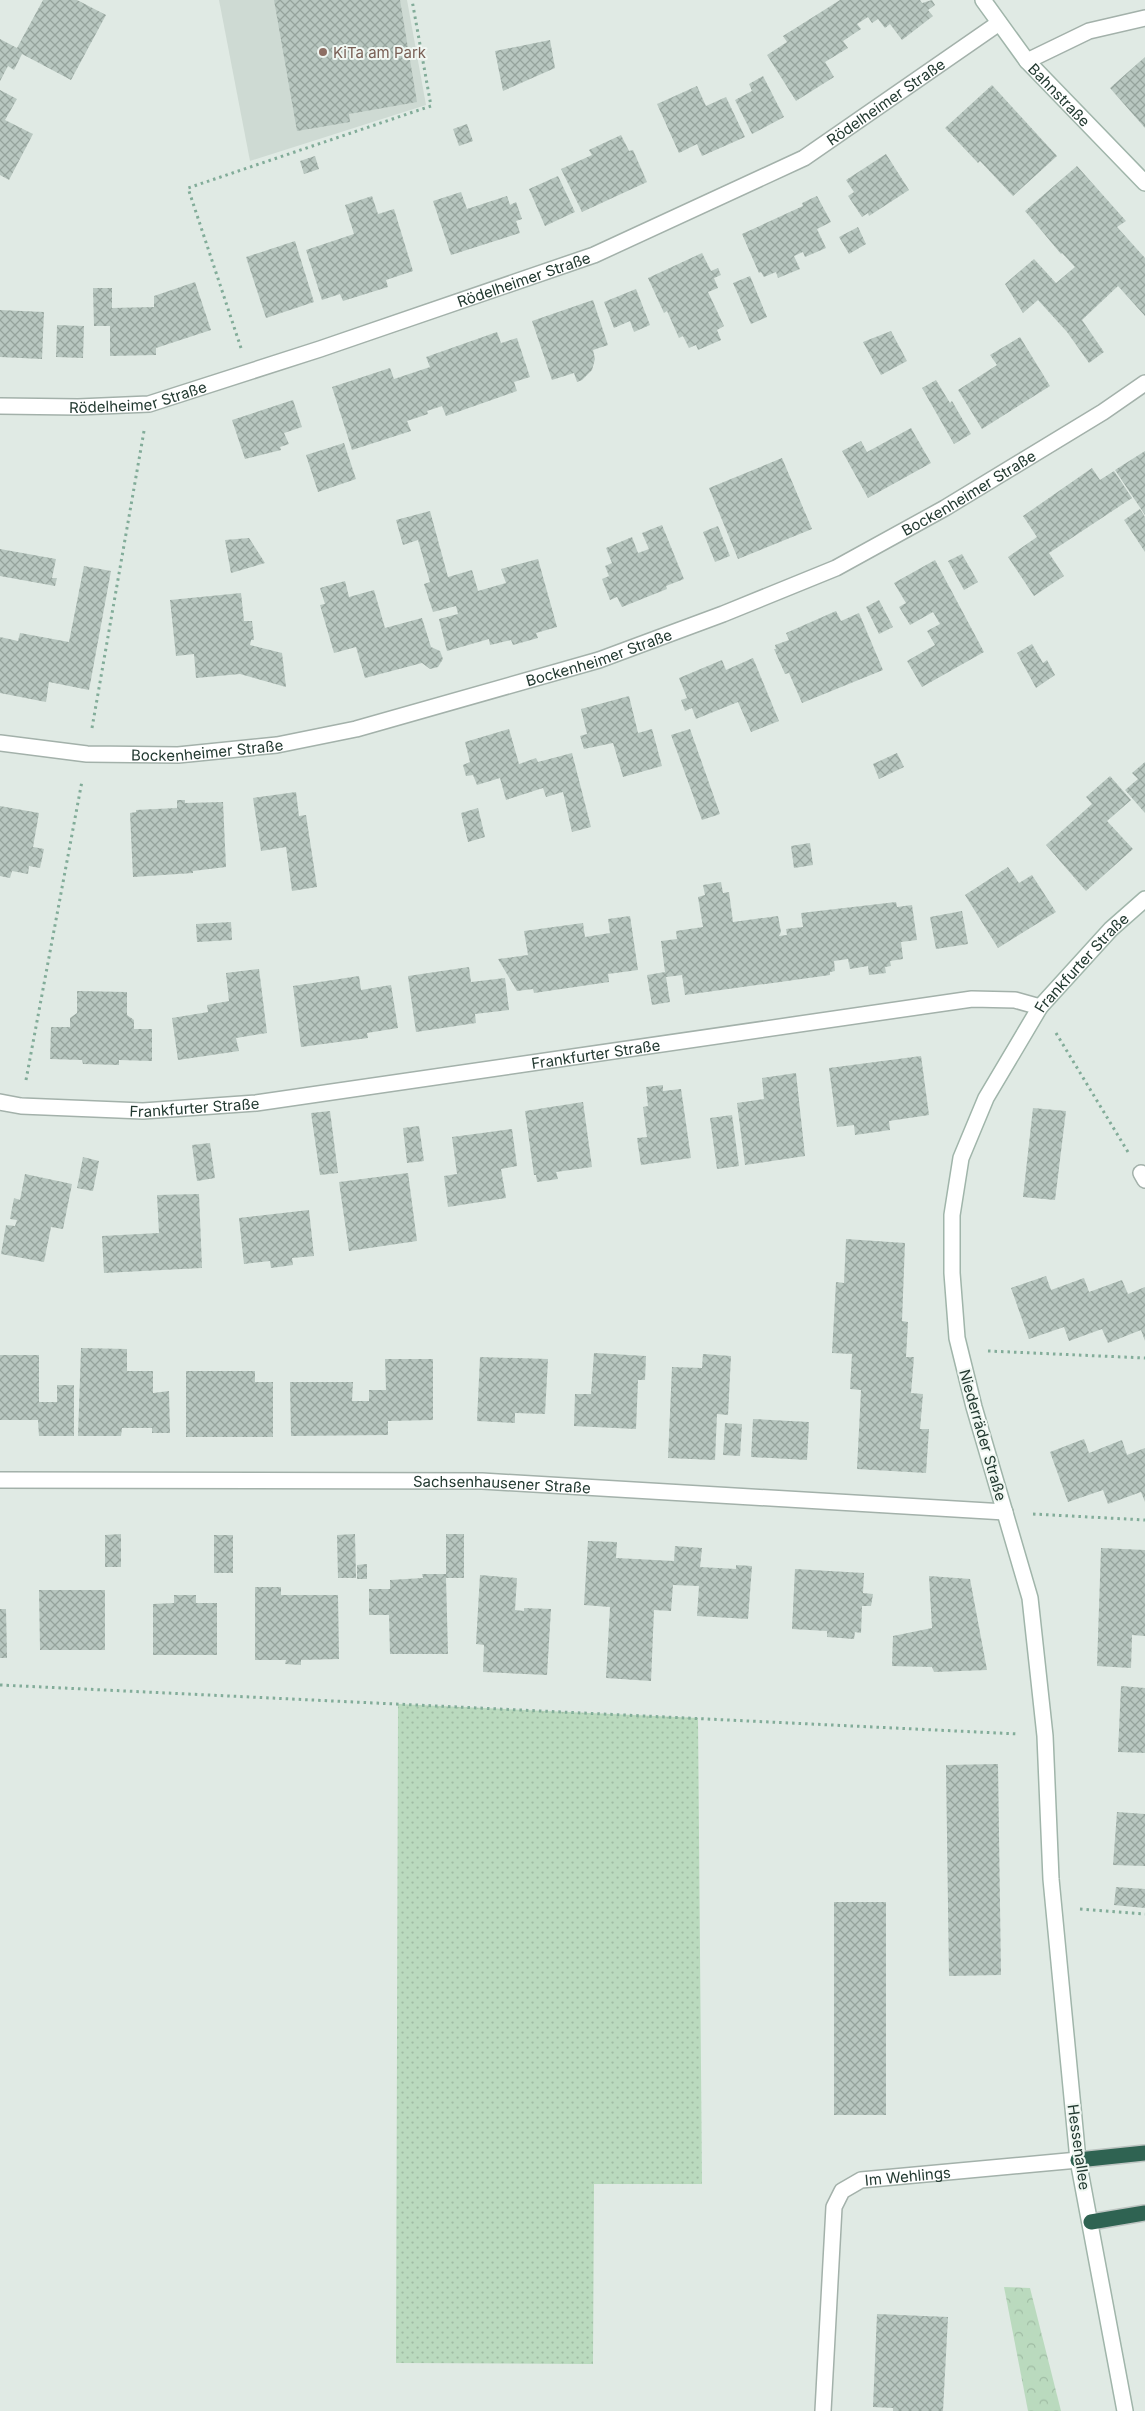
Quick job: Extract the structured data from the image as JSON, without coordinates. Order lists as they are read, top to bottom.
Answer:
{
  "streets": {
    "street": [
      "Bahnstraße",
      "Rödelheimer Straße",
      "Bockenheimer Straße",
      "Frankfurter Straße",
      "Niederräder Straße",
      "Sachsenhausener Straße",
      "Hessenallee",
      "Im Wehlings"
    ]
  },
  "crossings": [
    ["Bahnstraße", "Rödelheimer Straße"],
    ["Frankfurter Straße", "Niederräder Straße"],
    ["Niederräder Straße", "Sachsenhausener Straße"],
    ["Niederräder Straße", "Hessenallee"],
    ["Hessenallee", "Im Wehlings"]
  ],
  "places": ["KiTa am Park"]
}
